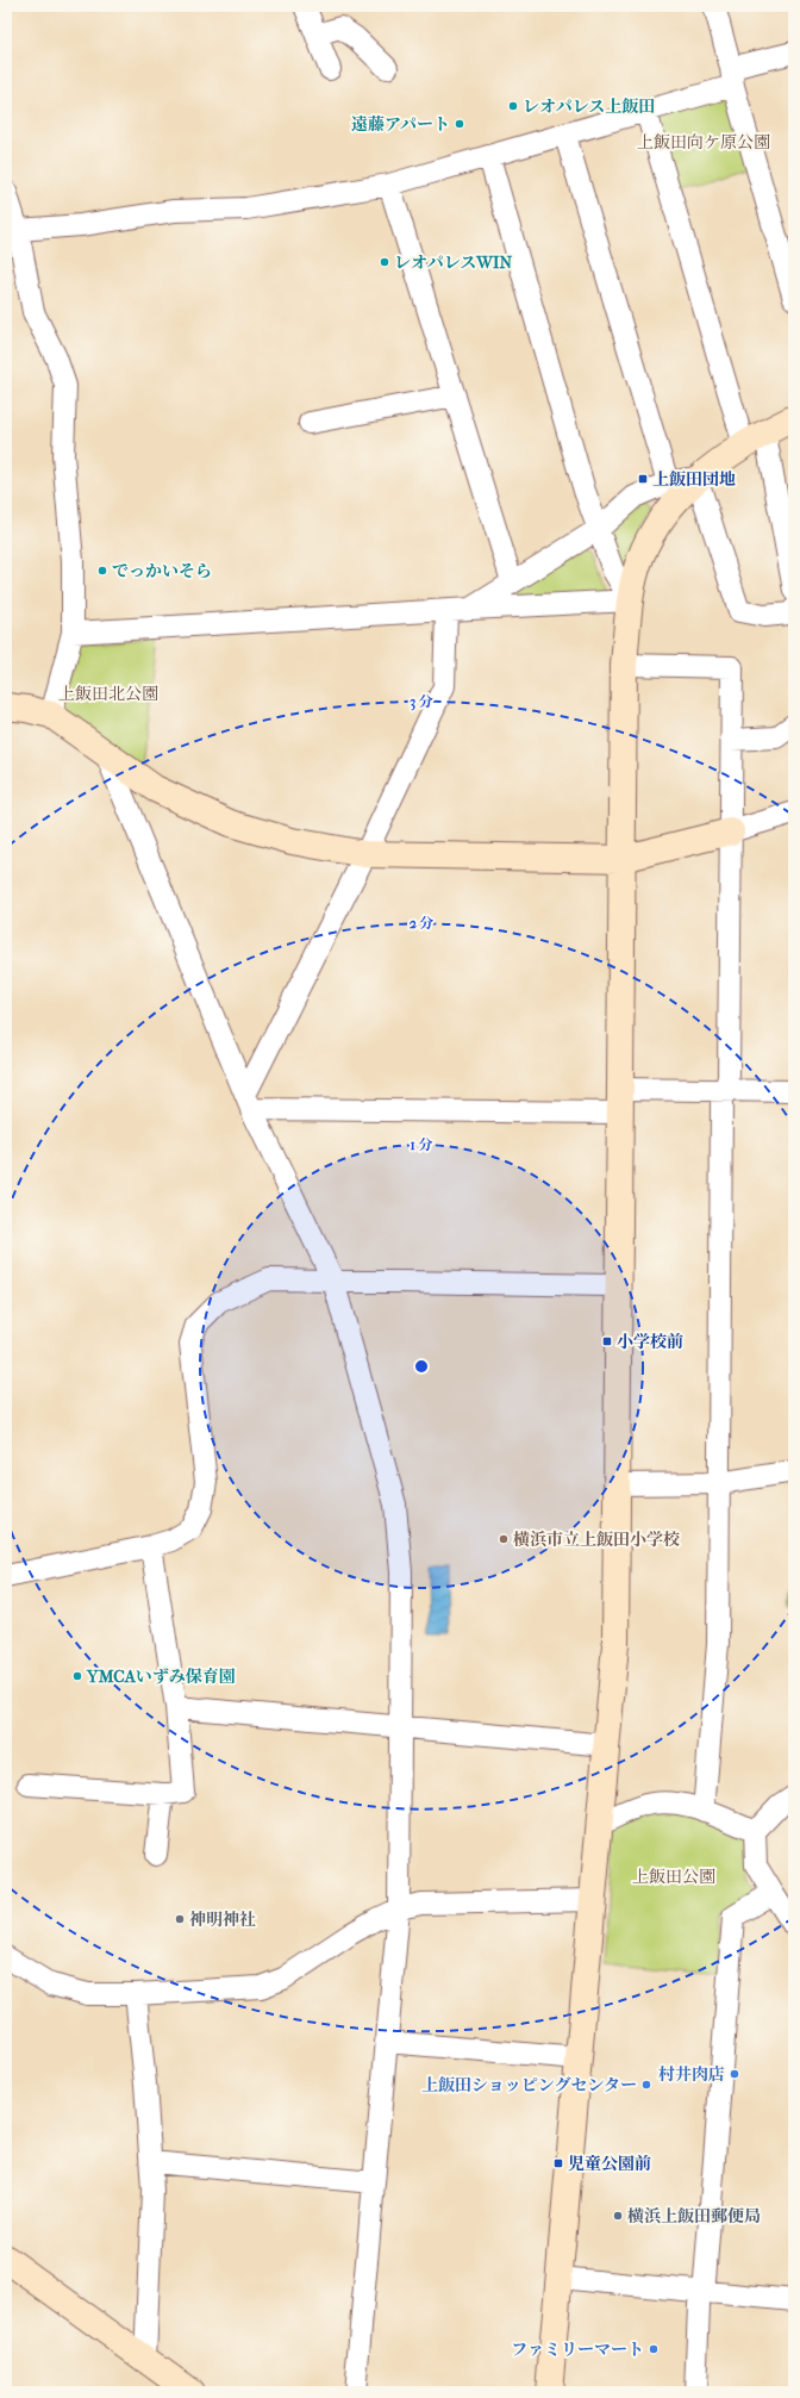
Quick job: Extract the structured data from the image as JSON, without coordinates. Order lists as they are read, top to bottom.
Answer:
{
  "parks": ["上飯田向ケ原公園", "上飯田北公園", "上飯田公園"],
  "places": {
    "other": [
      "レオパレス上飯田",
      "遠藤アパート",
      "レオパレスWIN",
      "でっかいそら",
      "横浜市立上飯田小学校",
      "YMCAいずみ保育園",
      "神明神社",
      "村井肉店",
      "上飯田ショッピングセンター",
      "横浜上飯田郵便局",
      "ファミリーマート"
    ],
    "transit": ["上飯田団地", "小学校前", "児童公園前"]
  },
  "rings": ["3 分", "2 分", "1 分"]
}
